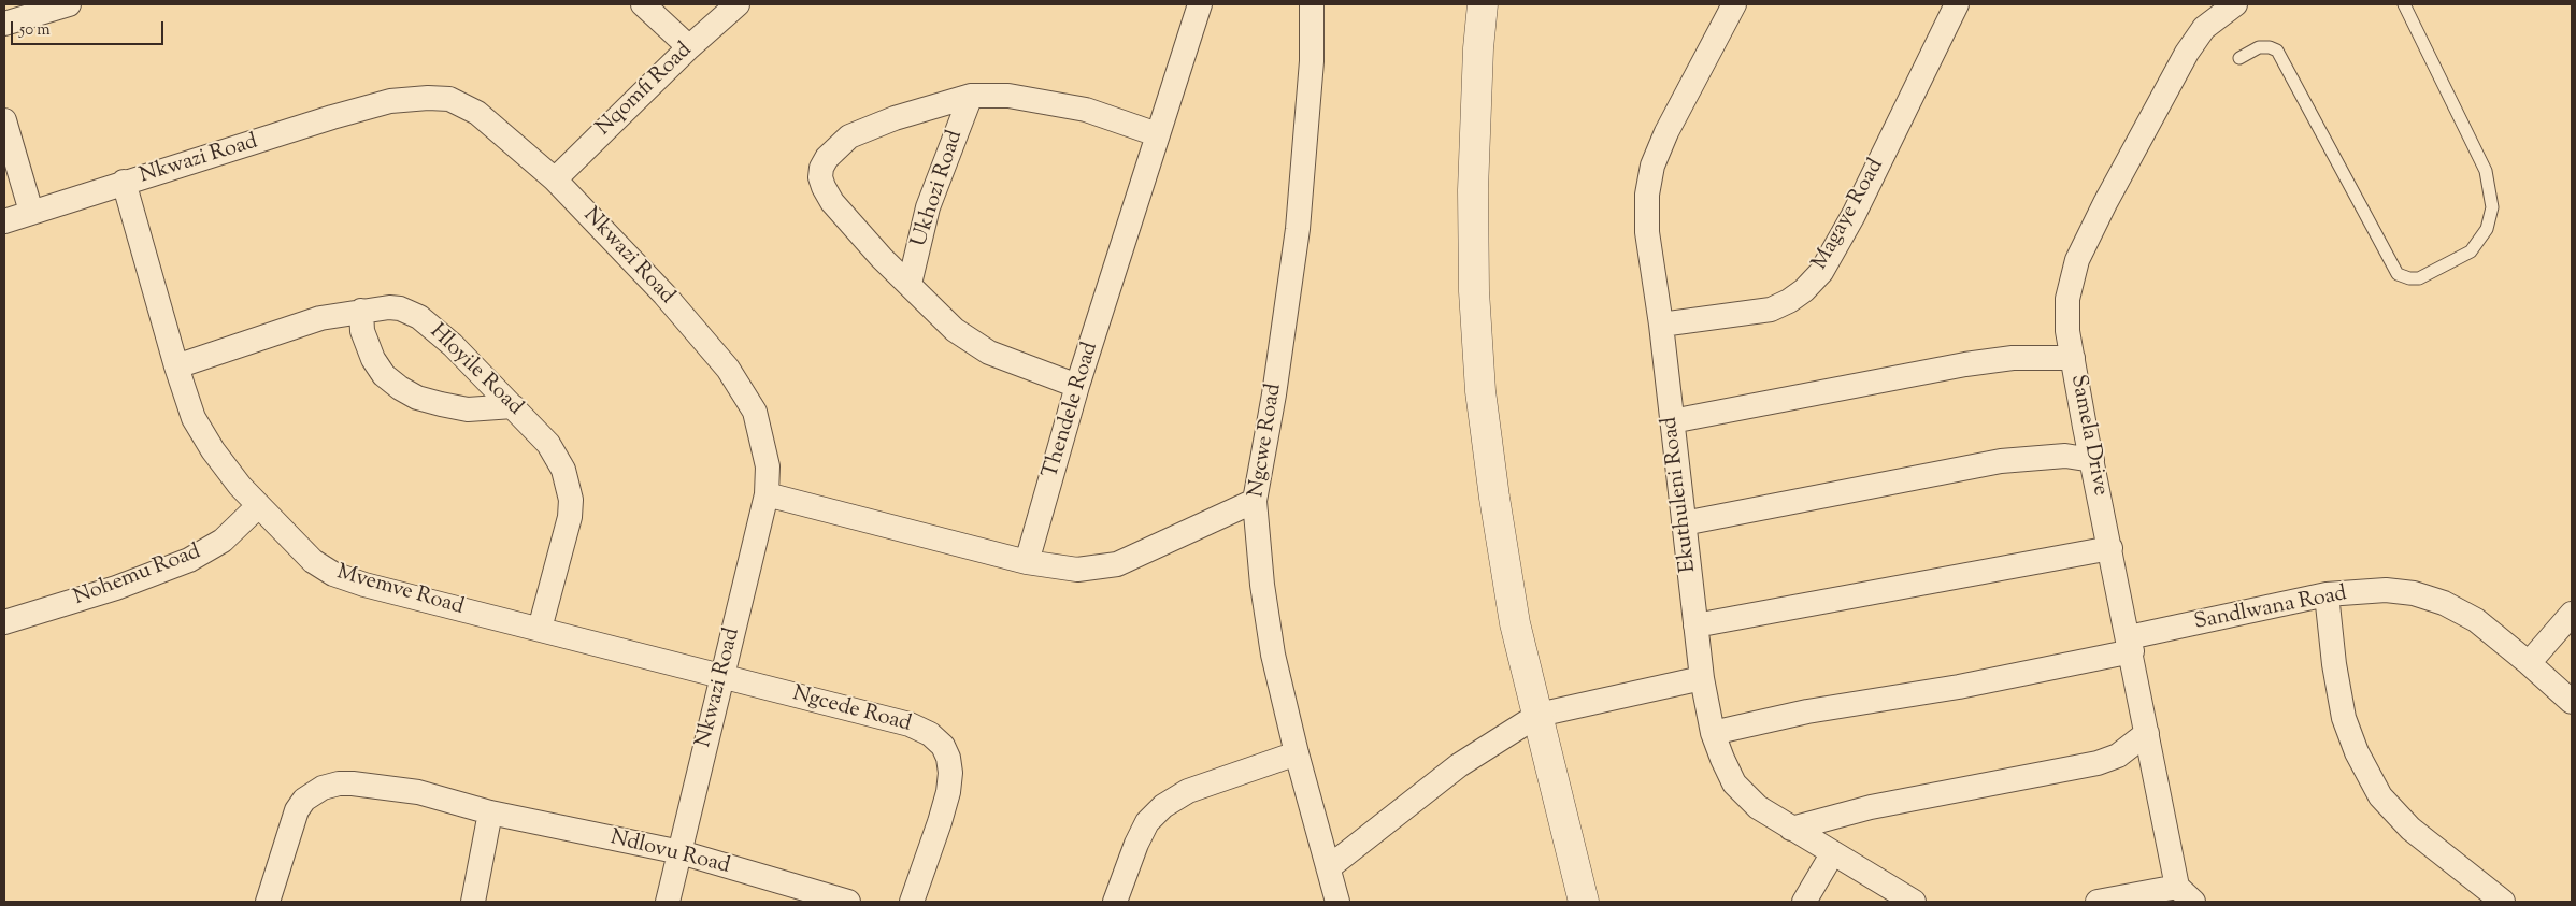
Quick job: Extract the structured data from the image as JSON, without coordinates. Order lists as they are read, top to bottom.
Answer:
{
  "streets": {
    "street": [
      "Nqomfi Road",
      "Nkwazi Road",
      "Ukhozi Road",
      "Magaye Road",
      "Hloyile Road",
      "Thendele Road",
      "Samela Drive",
      "Ngcwe Road",
      "Ekuthuleni Road",
      "Nohemu Road",
      "Mvemve Road",
      "Sandlwana Road",
      "Ngcede Road",
      "Ndlovu Road"
    ]
  },
  "crossings": [
    ["Nqomfi Road", "Nkwazi Road"],
    ["Nkwazi Road", "Mvemve Road"],
    ["Nkwazi Road", "Ngcede Road"],
    ["Nkwazi Road", "Ndlovu Road"],
    ["Ukhozi Road", "Thendele Road"],
    ["Magaye Road", "Ekuthuleni Road"],
    ["Hloyile Road", "Mvemve Road"],
    ["Samela Drive", "Sandlwana Road"],
    ["Ekuthuleni Road", "Sandlwana Road"],
    ["Nohemu Road", "Mvemve Road"],
    ["Mvemve Road", "Ngcede Road"]
  ],
  "scale_bar": "50 m"
}
